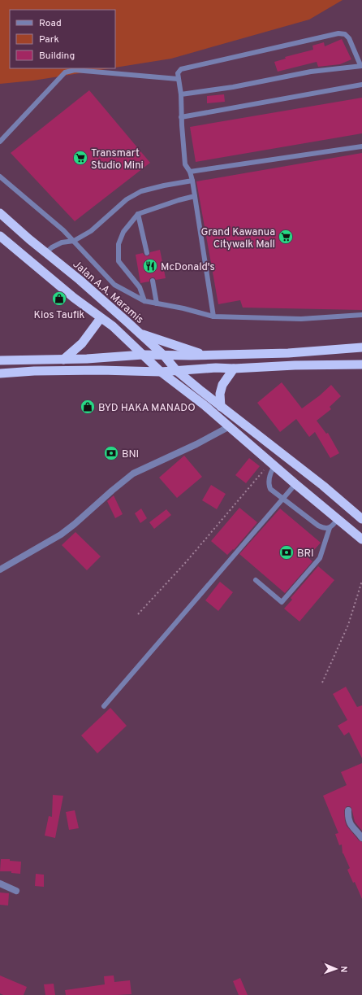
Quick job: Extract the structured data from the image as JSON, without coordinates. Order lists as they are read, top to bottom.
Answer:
{
  "streets": {
    "highway": ["Jalan A.A. Maramis"]
  },
  "places": {
    "supermarket": ["Transmart Studio Mini", "Grand Kawanua Citywalk Mall"],
    "restaurant": ["McDonald's"],
    "shop": ["Kios Taufik", "BYD HAKA MANADO"],
    "bank": ["BNI", "BRI"]
  },
  "legend": ["Road", "Park", "Building"],
  "north": "right"
}
